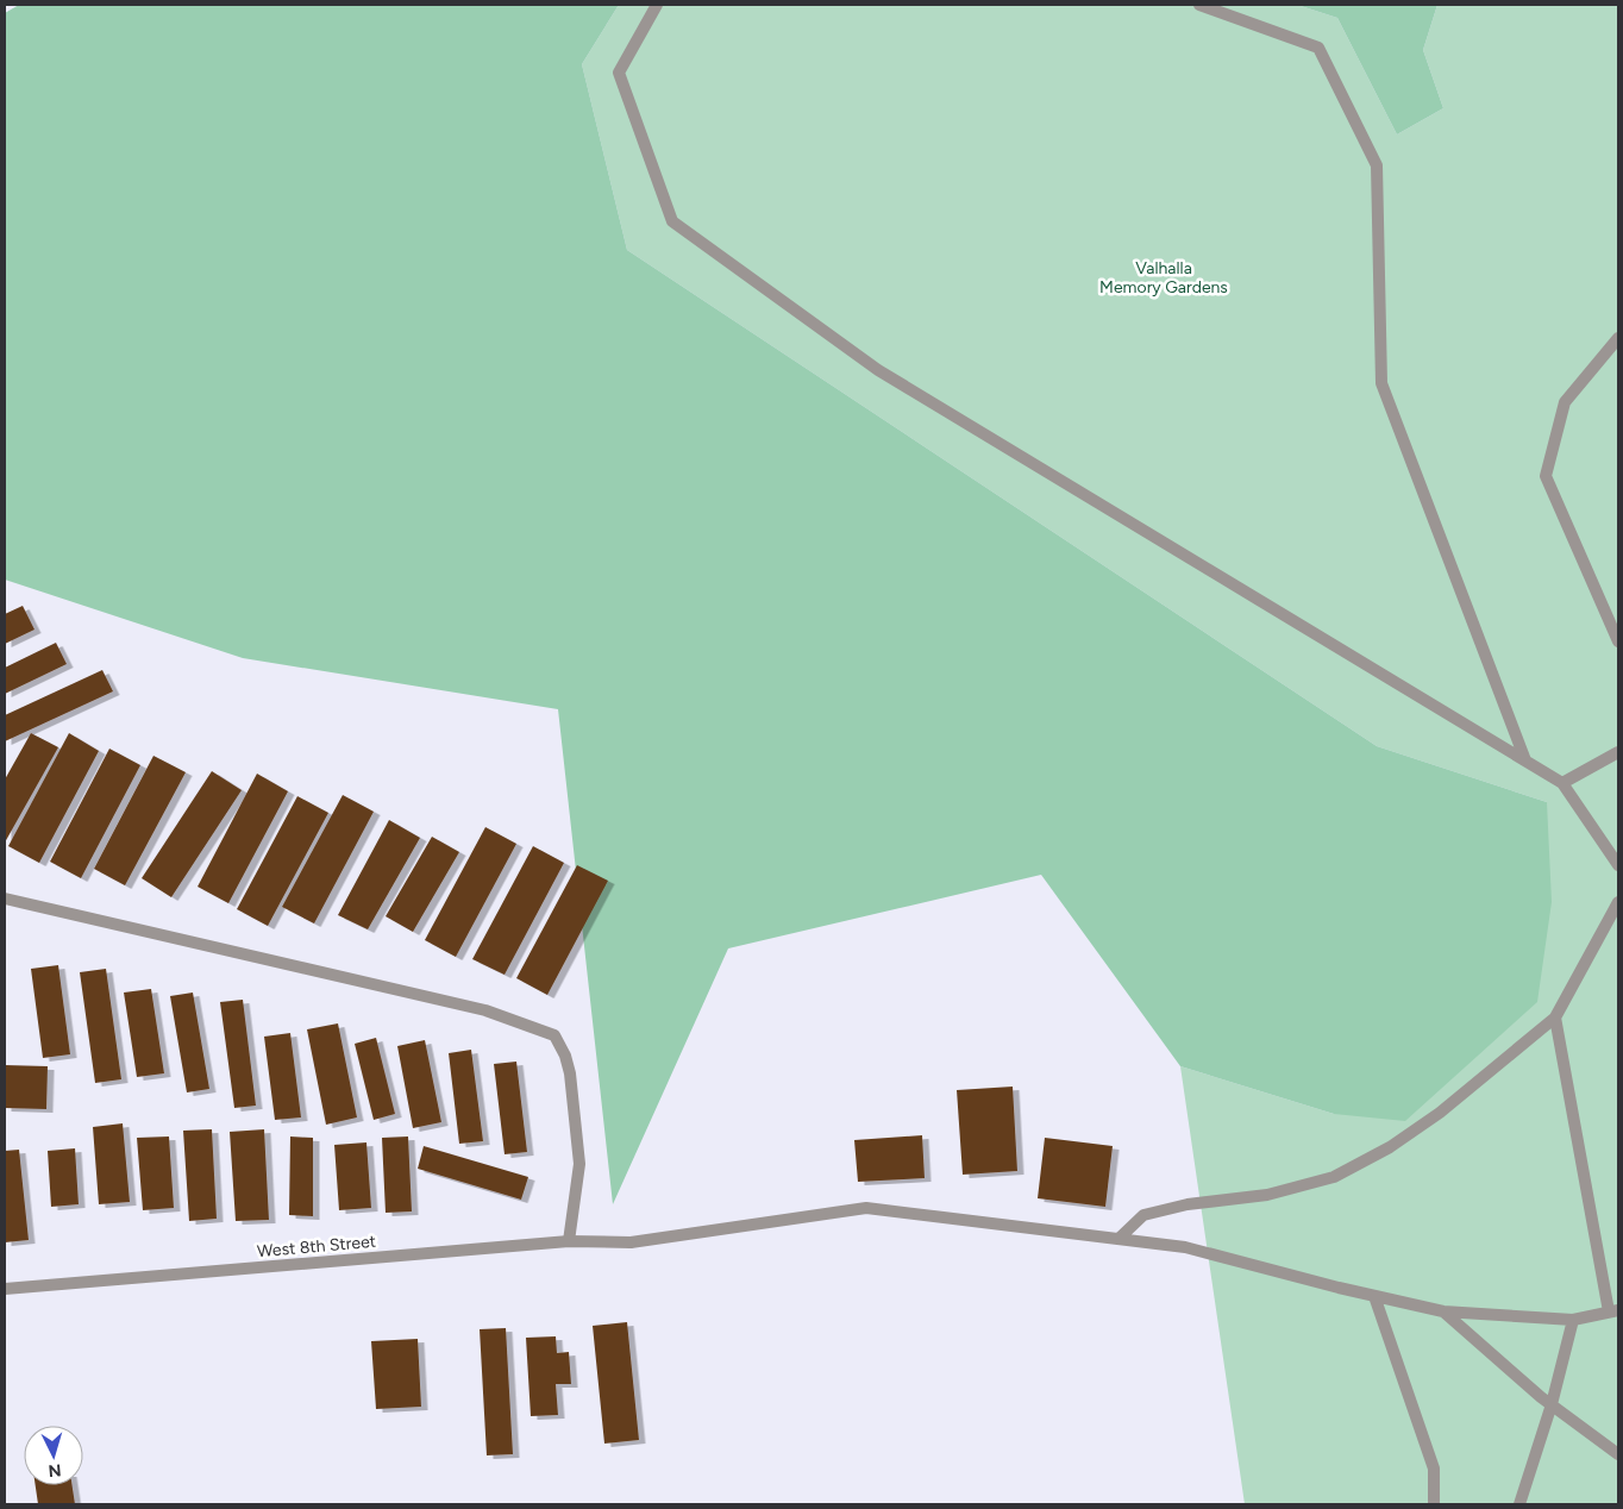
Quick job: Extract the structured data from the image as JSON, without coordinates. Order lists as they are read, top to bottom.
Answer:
{
  "streets": {
    "street": ["West 8th Street"]
  },
  "parks": ["Valhalla Memory Gardens"],
  "north": "bottom"
}
